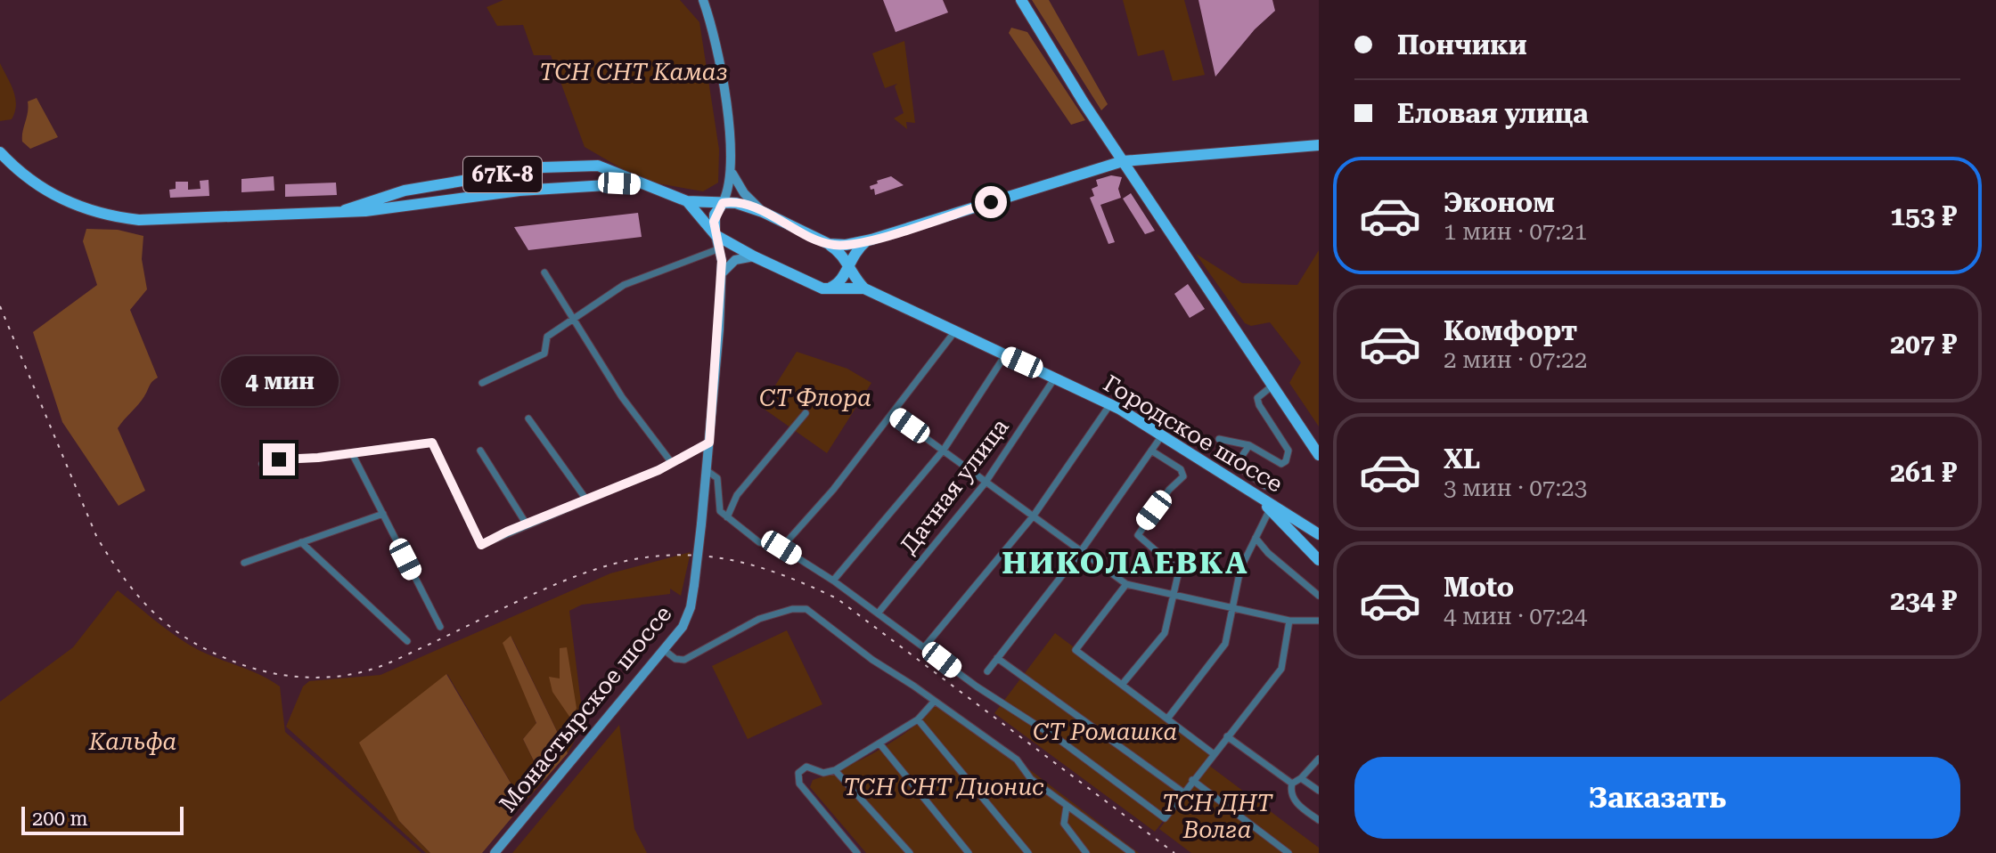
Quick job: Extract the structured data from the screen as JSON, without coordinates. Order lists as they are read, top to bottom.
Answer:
{
  "streets": {
    "main road": ["67К-8", "Городское шоссе", "Монастырское шоссе"],
    "street": ["Дачная улица"]
  },
  "crossings": [
    ["Городское шоссе", "Дачная улица"]
  ],
  "districts": ["НИКОЛАЕВКА"],
  "parks": [
    "ТСН СНТ Камаз",
    "СТ Флора",
    "СТ Ромашка",
    "Кальфа",
    "ТСН СНТ Дионис",
    "ТСН ДНТ Волга"
  ],
  "scale_bar": "200 m",
  "page": {
    "banner": ["Пончики", "Еловая улица"],
    "list": [
      {
        "name": "Эконом",
        "note": "1 мин · 07:21",
        "value": "153 ₽"
      },
      {
        "name": "Комфорт",
        "note": "2 мин · 07:22",
        "value": "207 ₽"
      },
      {
        "name": "XL",
        "note": "3 мин · 07:23",
        "value": "261 ₽"
      },
      {
        "name": "Moto",
        "note": "4 мин · 07:24",
        "value": "234 ₽"
      }
    ],
    "bubble": "4 мин",
    "buttons": "Заказать",
    "scale": "200 m"
  }
}
